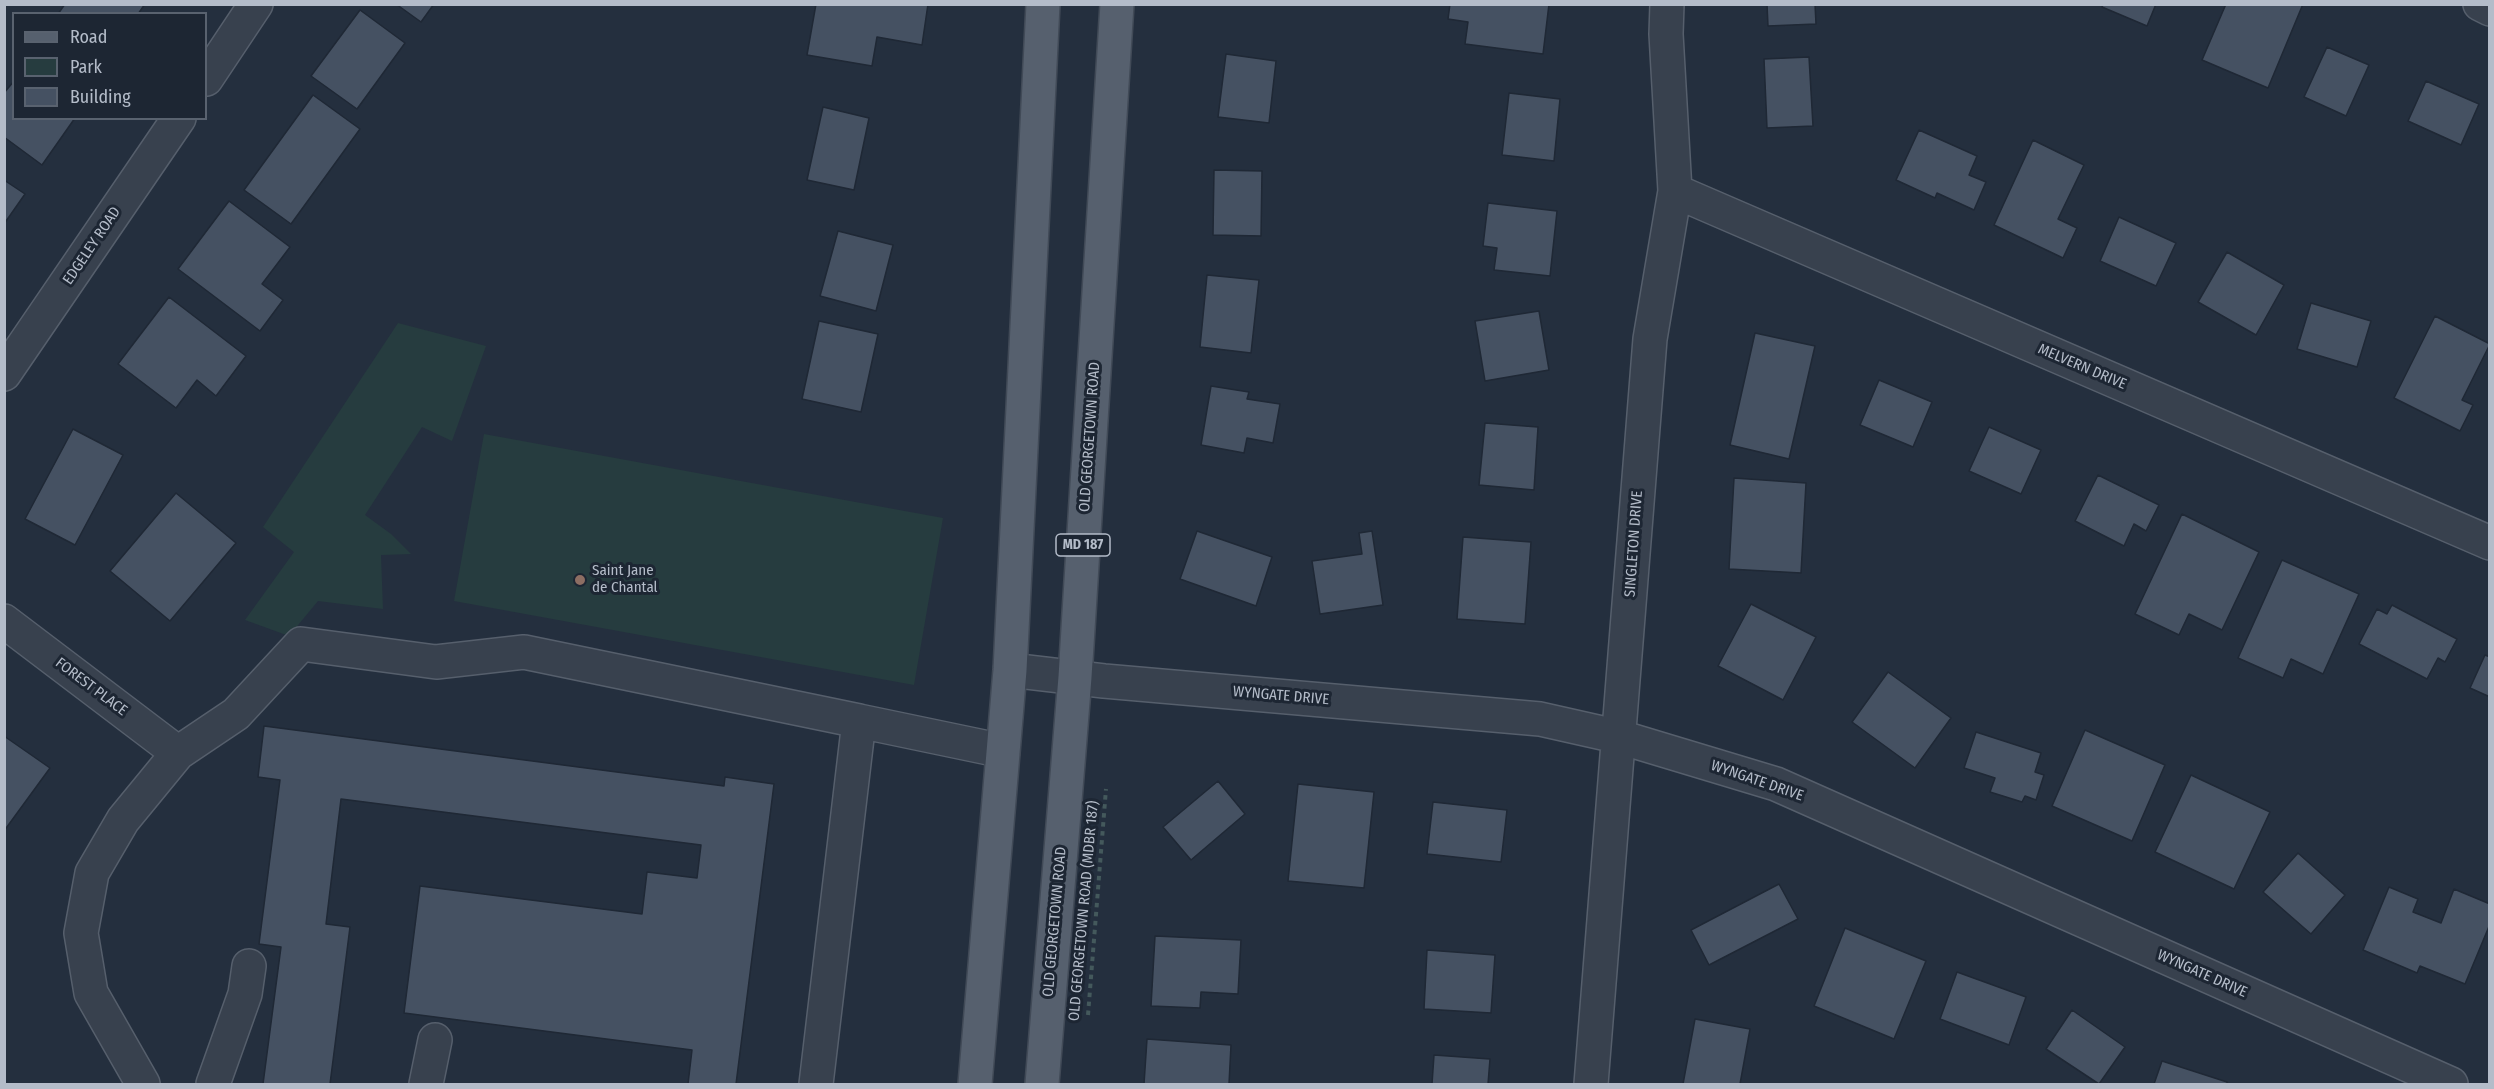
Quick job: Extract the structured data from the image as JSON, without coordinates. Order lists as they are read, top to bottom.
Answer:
{
  "streets": {
    "main road": ["OLD GEORGETOWN ROAD", "MD 187"],
    "street": [
      "EDGELEY ROAD",
      "MELVERN DRIVE",
      "SINGLETON DRIVE",
      "FOREST PLACE",
      "WYNGATE DRIVE"
    ],
    "path": ["OLD GEORGETOWN ROAD (MDBR 187)"]
  },
  "crossings": [
    ["MELVERN DRIVE", "SINGLETON DRIVE"],
    ["OLD GEORGETOWN ROAD", "WYNGATE DRIVE"],
    ["SINGLETON DRIVE", "WYNGATE DRIVE"]
  ],
  "places": ["Saint Jane de Chantal"],
  "legend": ["Road", "Park", "Building"]
}
